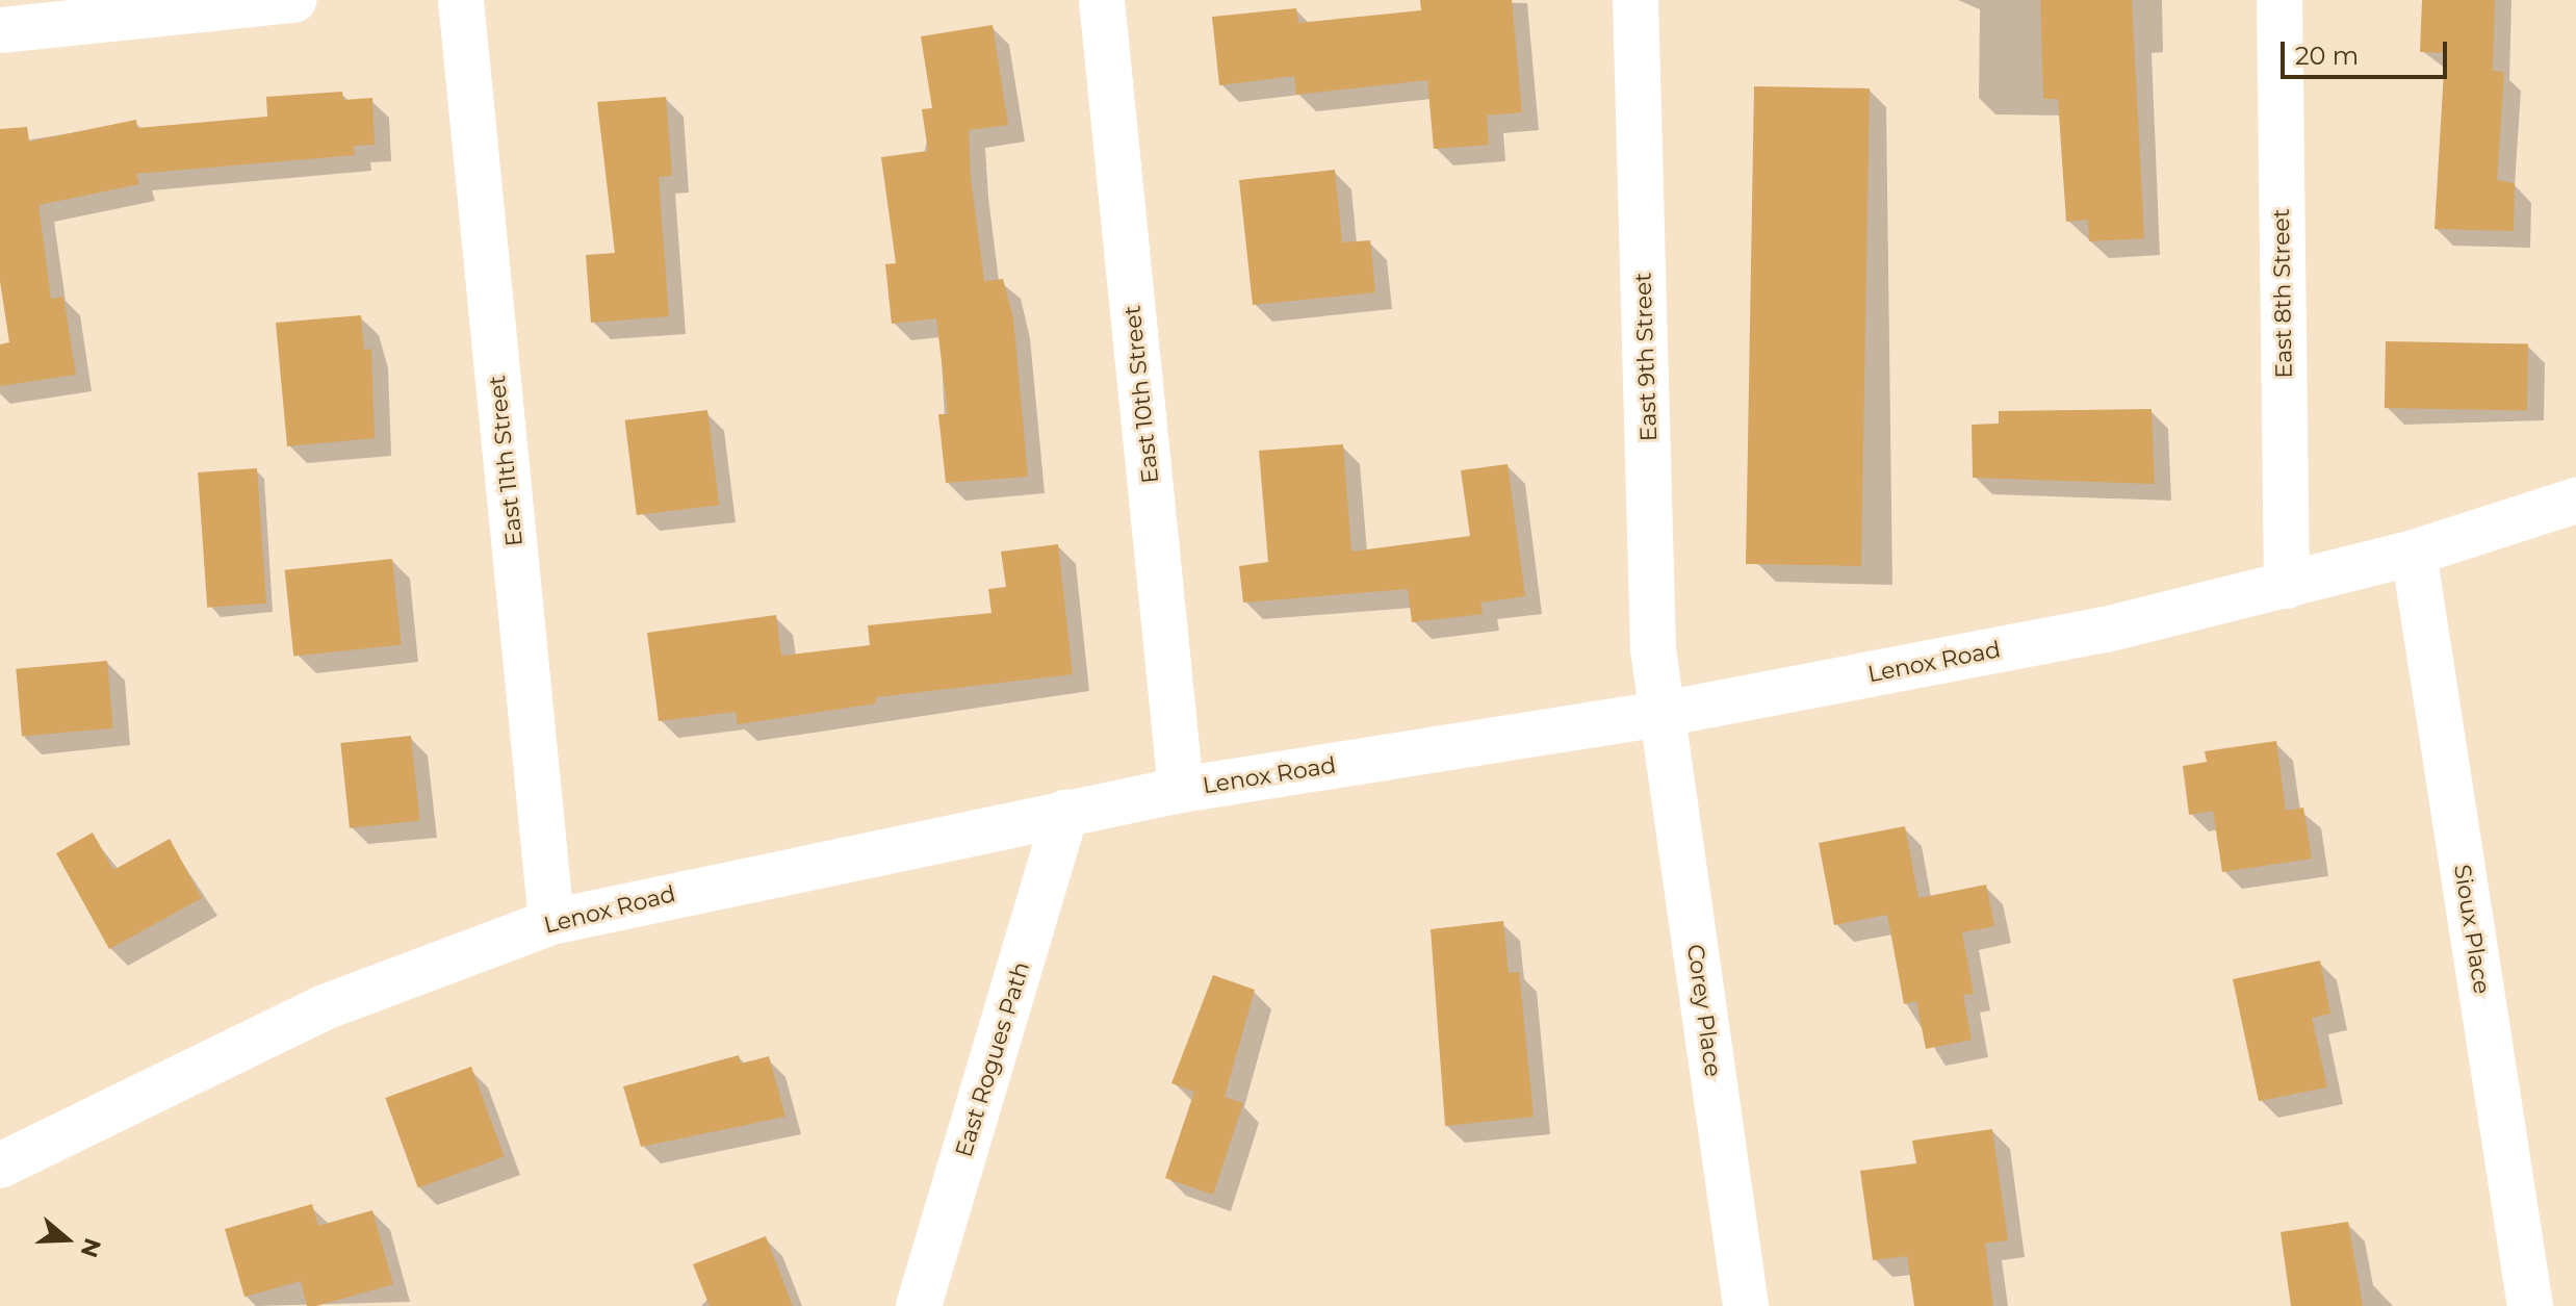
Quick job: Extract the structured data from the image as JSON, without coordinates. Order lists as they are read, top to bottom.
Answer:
{
  "streets": {
    "street": [
      "East 8th Street",
      "East 9th Street",
      "East 10th Street",
      "East 11th Street",
      "Lenox Road",
      "Sioux Place",
      "Corey Place",
      "East Rogues Path"
    ]
  },
  "crossings": [
    ["East 8th Street", "Lenox Road"],
    ["East 9th Street", "Lenox Road"],
    ["East 9th Street", "Corey Place"],
    ["East 10th Street", "Lenox Road"],
    ["East 11th Street", "Lenox Road"],
    ["Lenox Road", "Sioux Place"],
    ["Lenox Road", "Corey Place"],
    ["Lenox Road", "East Rogues Path"]
  ],
  "scale_bar": "20 m",
  "north": "right"
}
